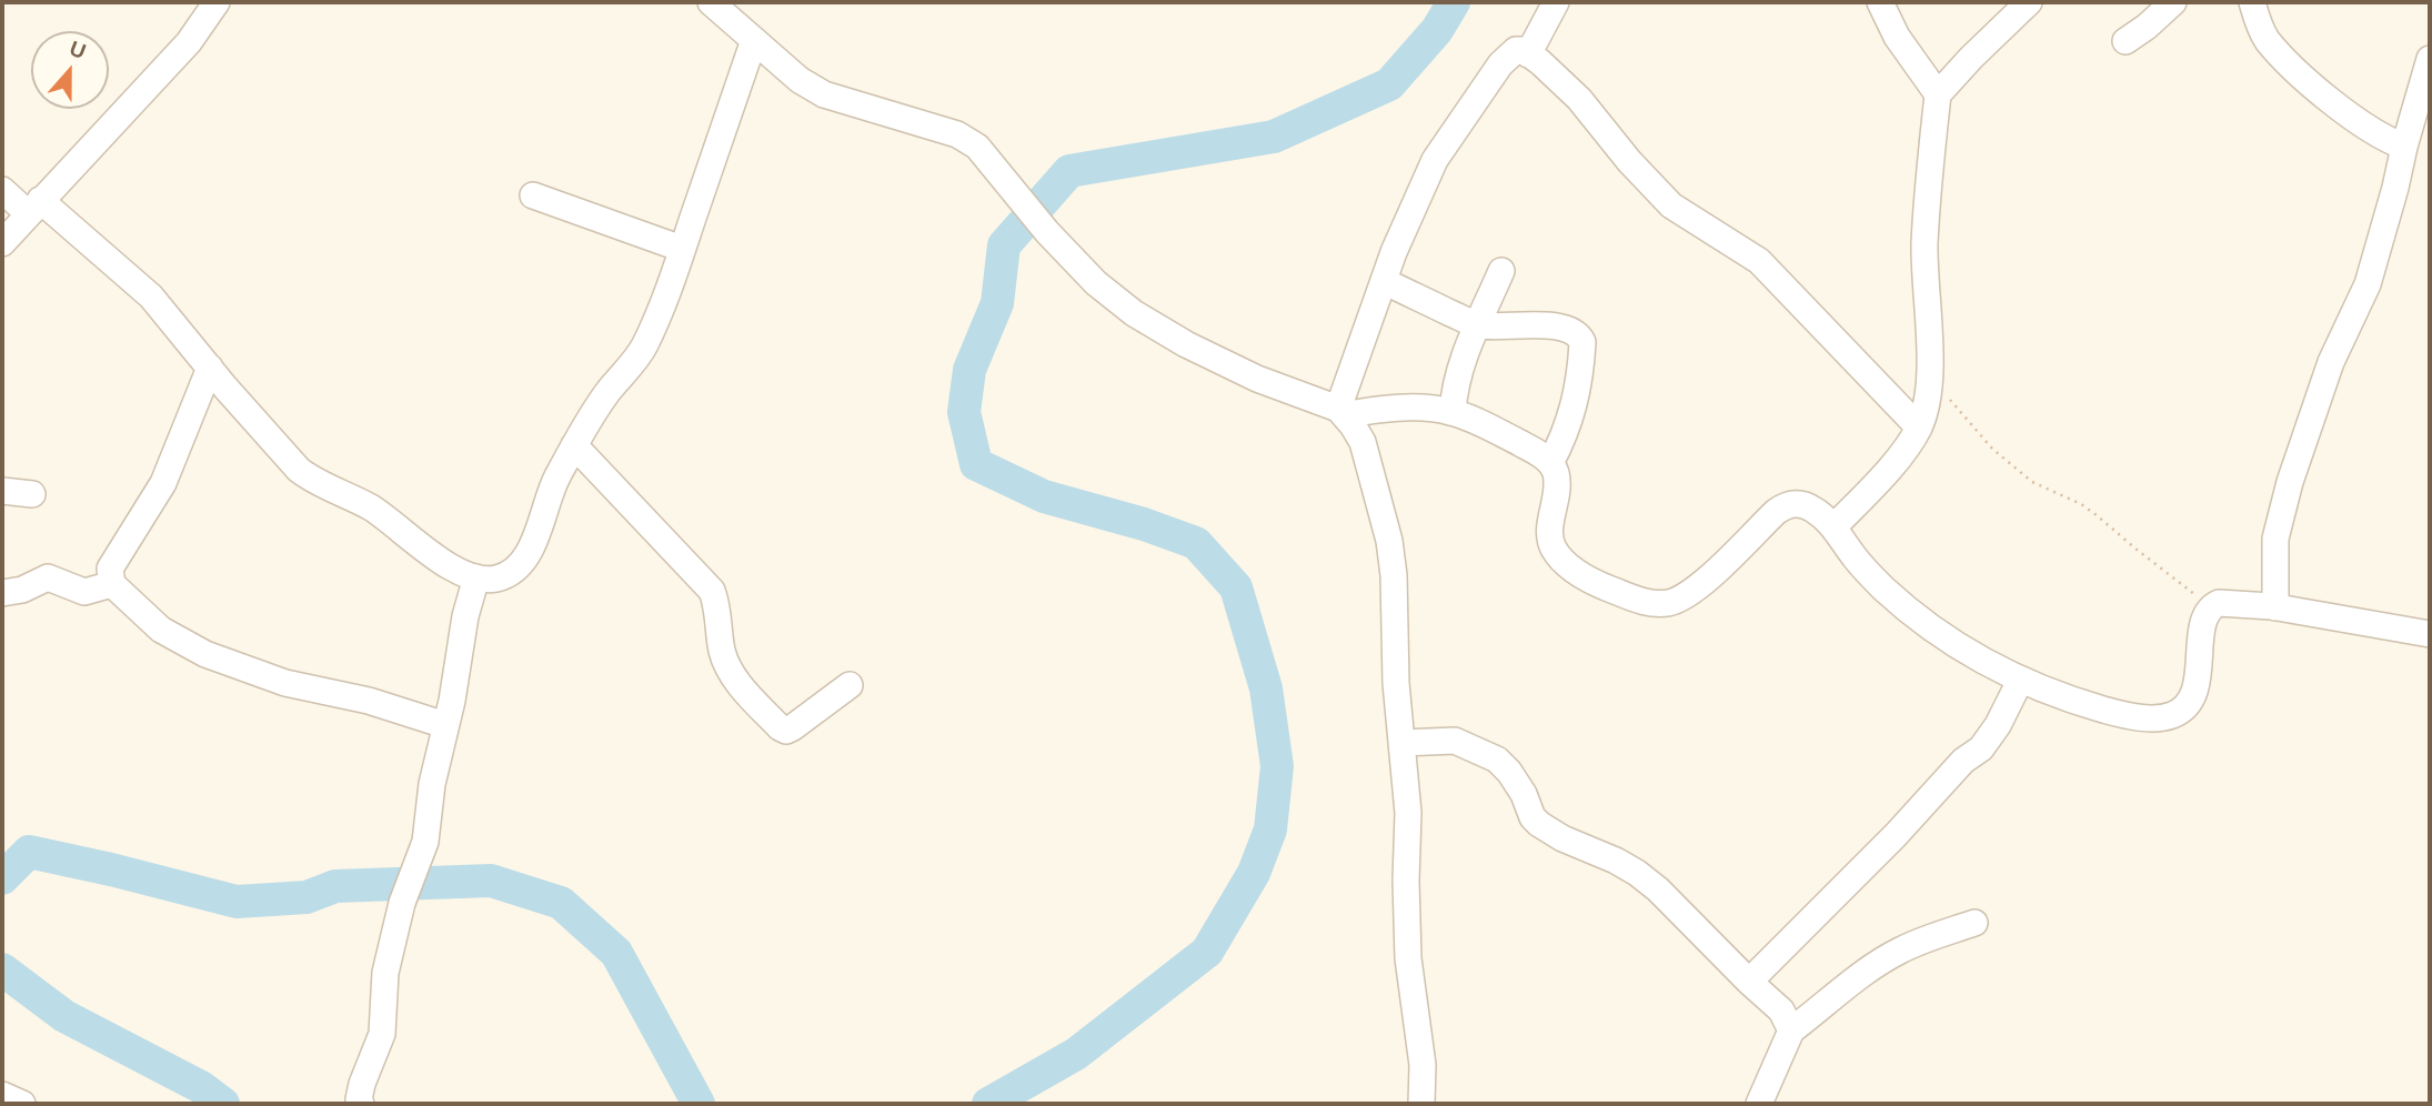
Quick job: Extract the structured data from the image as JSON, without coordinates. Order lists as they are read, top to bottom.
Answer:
{
  "north": "top"
}
